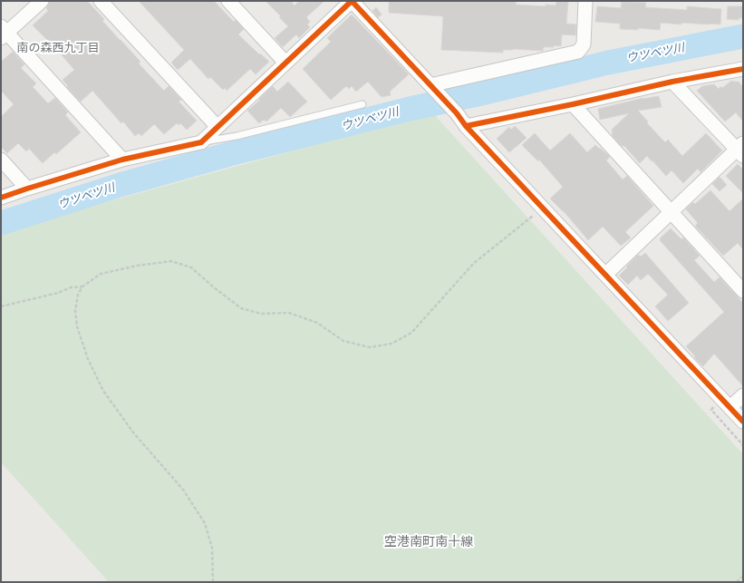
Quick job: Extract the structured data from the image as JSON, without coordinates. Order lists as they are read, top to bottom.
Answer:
{
  "districts": ["南の森西九丁目", "空港南町南十線"],
  "water": ["ウツベツ川"]
}
